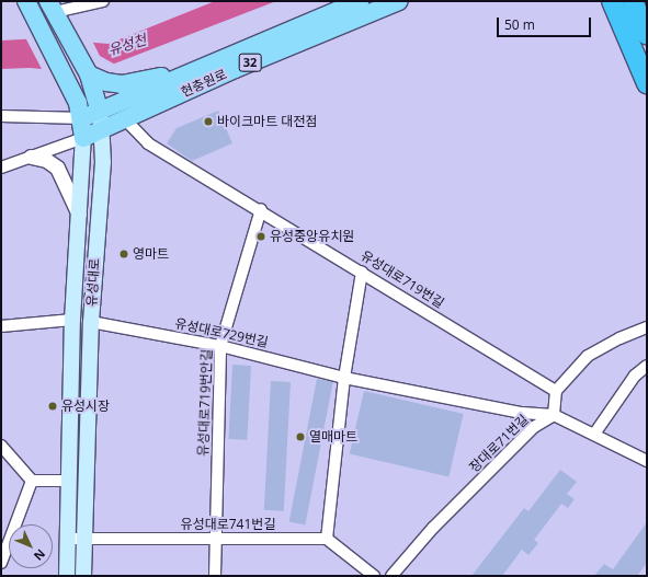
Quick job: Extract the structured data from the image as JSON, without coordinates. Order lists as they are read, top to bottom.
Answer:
{
  "streets": {
    "main road": ["32", "현충원로", "유성대로"],
    "street": [
      "유성대로719번길",
      "유성대로729번길",
      "유성대로719번안길",
      "장대로71번길",
      "유성대로741번길"
    ]
  },
  "crossings": [
    ["현충원로", "유성대로719번길"],
    ["현충원로", "유성대로"],
    ["유성대로719번길", "유성대로719번안길"],
    ["유성대로", "유성대로729번길"],
    ["유성대로", "유성대로741번길"],
    ["유성대로729번길", "유성대로719번안길"],
    ["유성대로729번길", "장대로71번길"],
    ["유성대로719번안길", "유성대로741번길"]
  ],
  "water": ["유성천"],
  "places": [
    "바이크마트 대전점",
    "유성중앙유치원",
    "영마트",
    "유성시장",
    "열매마트"
  ],
  "scale_bar": "50 m",
  "north": "bottom right"
}
